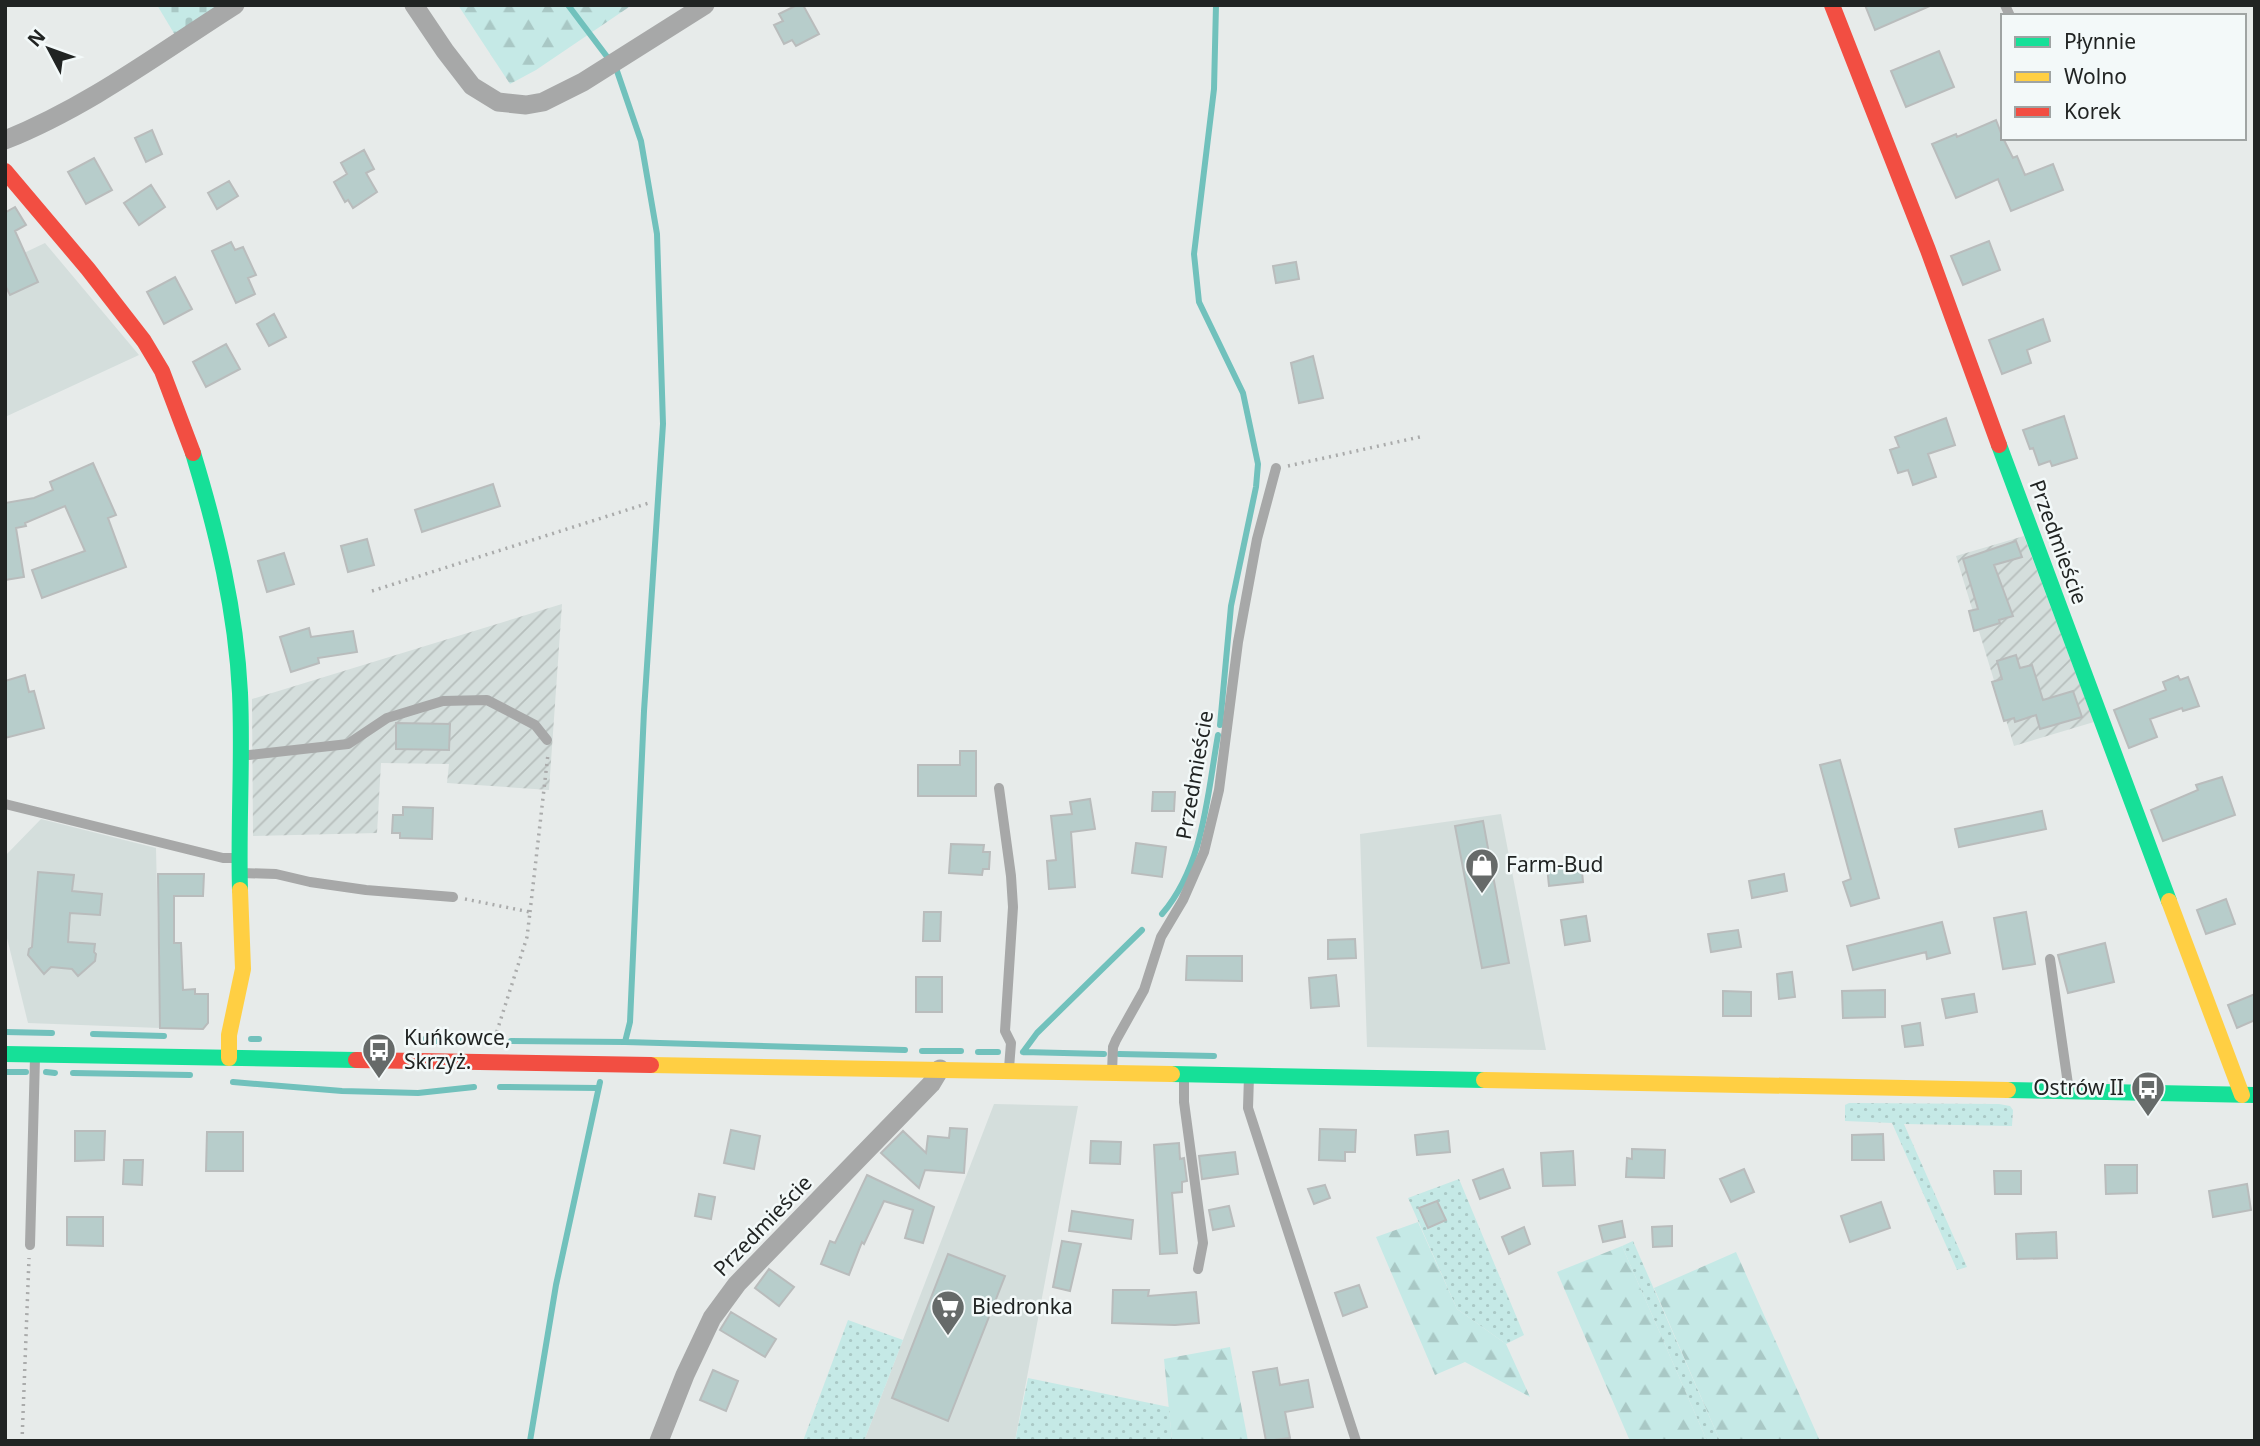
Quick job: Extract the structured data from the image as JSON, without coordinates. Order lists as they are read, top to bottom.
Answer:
{
  "streets": {
    "main road": ["Przedmieście"]
  },
  "places": {
    "shop": ["Farm-Bud"],
    "bus stop": ["Kuńkowce, Skrzyż.", "Ostrów II"],
    "supermarket": ["Biedronka"]
  },
  "legend": ["Płynnie", "Wolno", "Korek"],
  "north": "top left"
}
